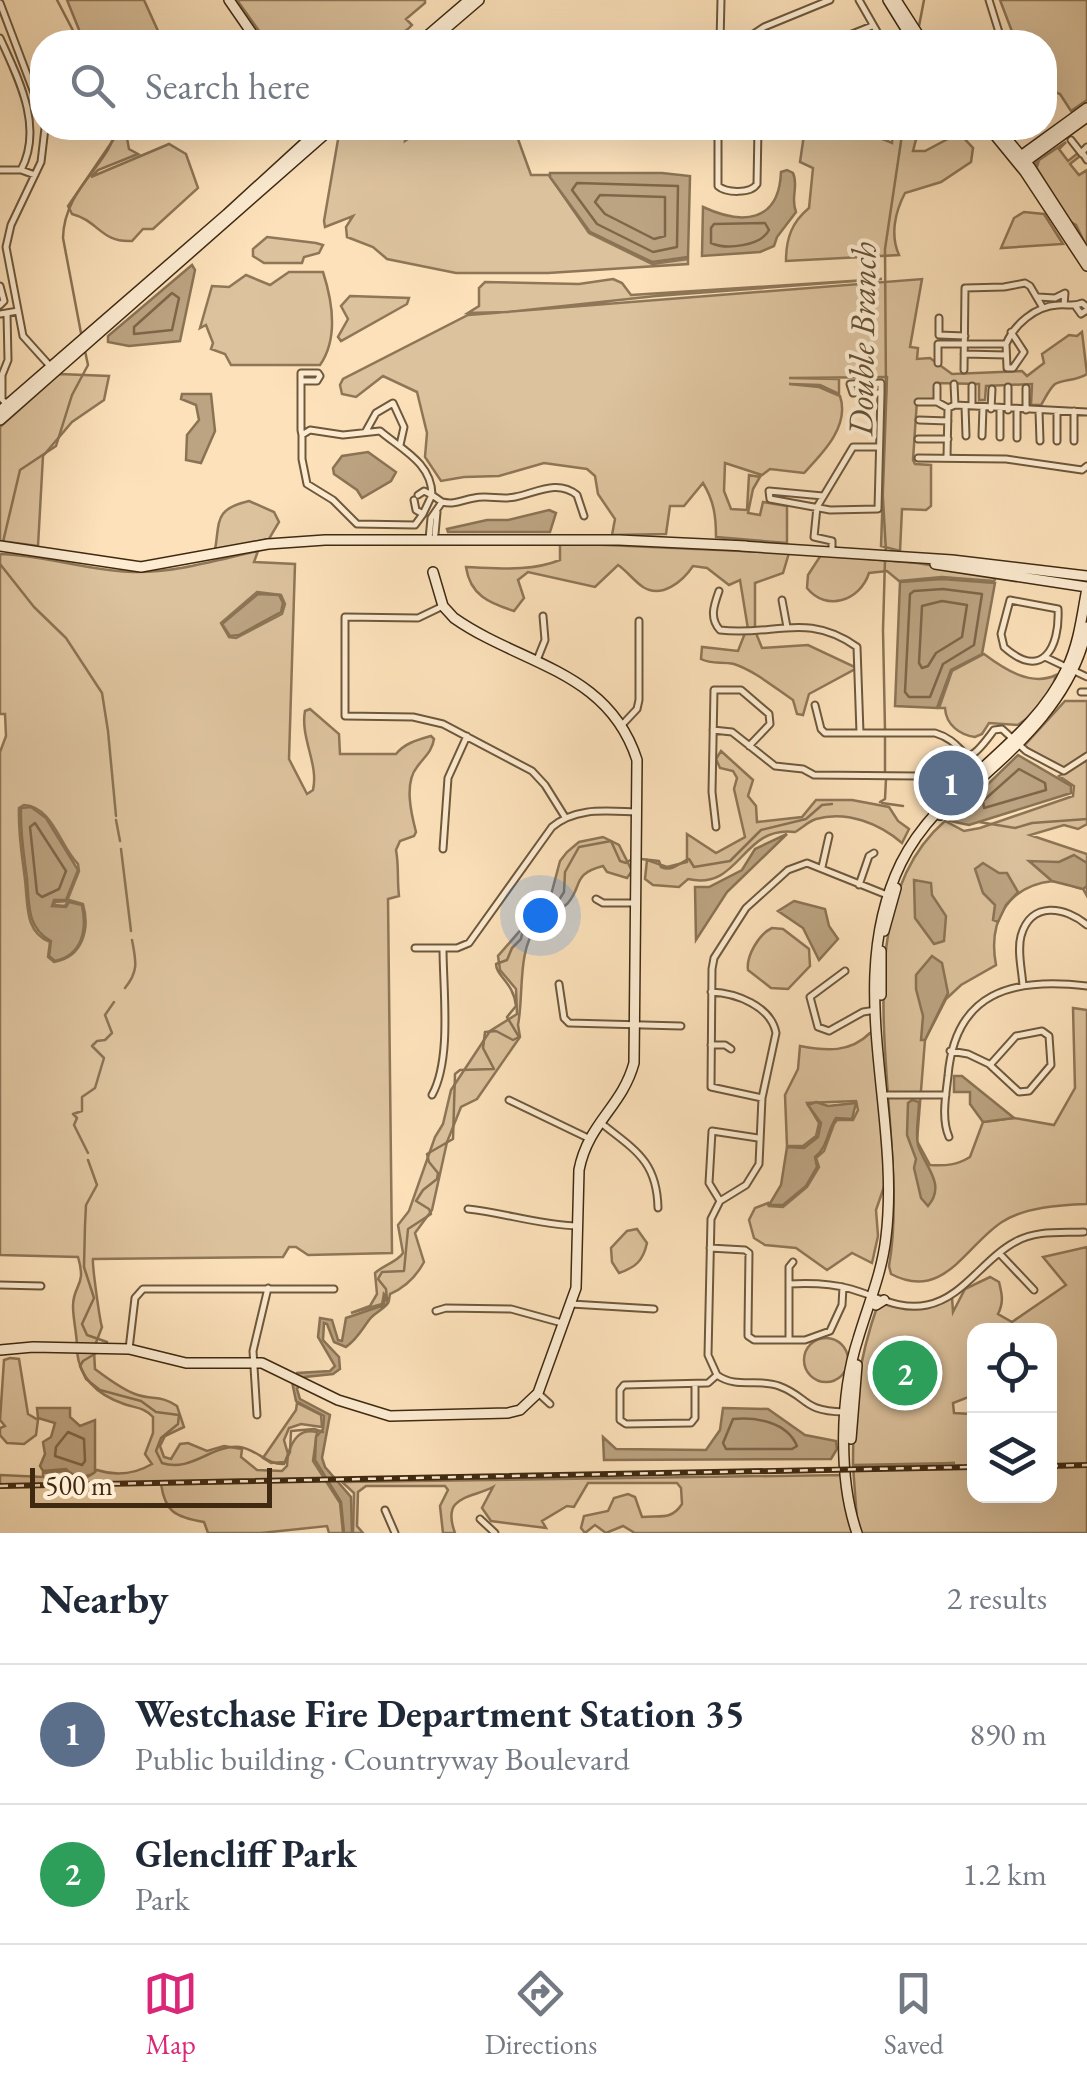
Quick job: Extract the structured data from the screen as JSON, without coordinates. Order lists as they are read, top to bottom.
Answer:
{
  "water": ["Double Branch"],
  "scale_bar": "500 m",
  "page": {
    "search": "Search here",
    "pins": ["1", "2"],
    "scale": "500 m",
    "heading": ["Nearby", "2 results"],
    "list": [
      {
        "mark": "1",
        "name": "Westchase Fire Department Station 35",
        "note": "Public building · Countryway Boulevard",
        "value": "890 m"
      },
      {
        "mark": "2",
        "name": "Glencliff Park",
        "note": "Park",
        "value": "1.2 km"
      }
    ],
    "nav": ["Map", "Directions", "Saved"]
  }
}
